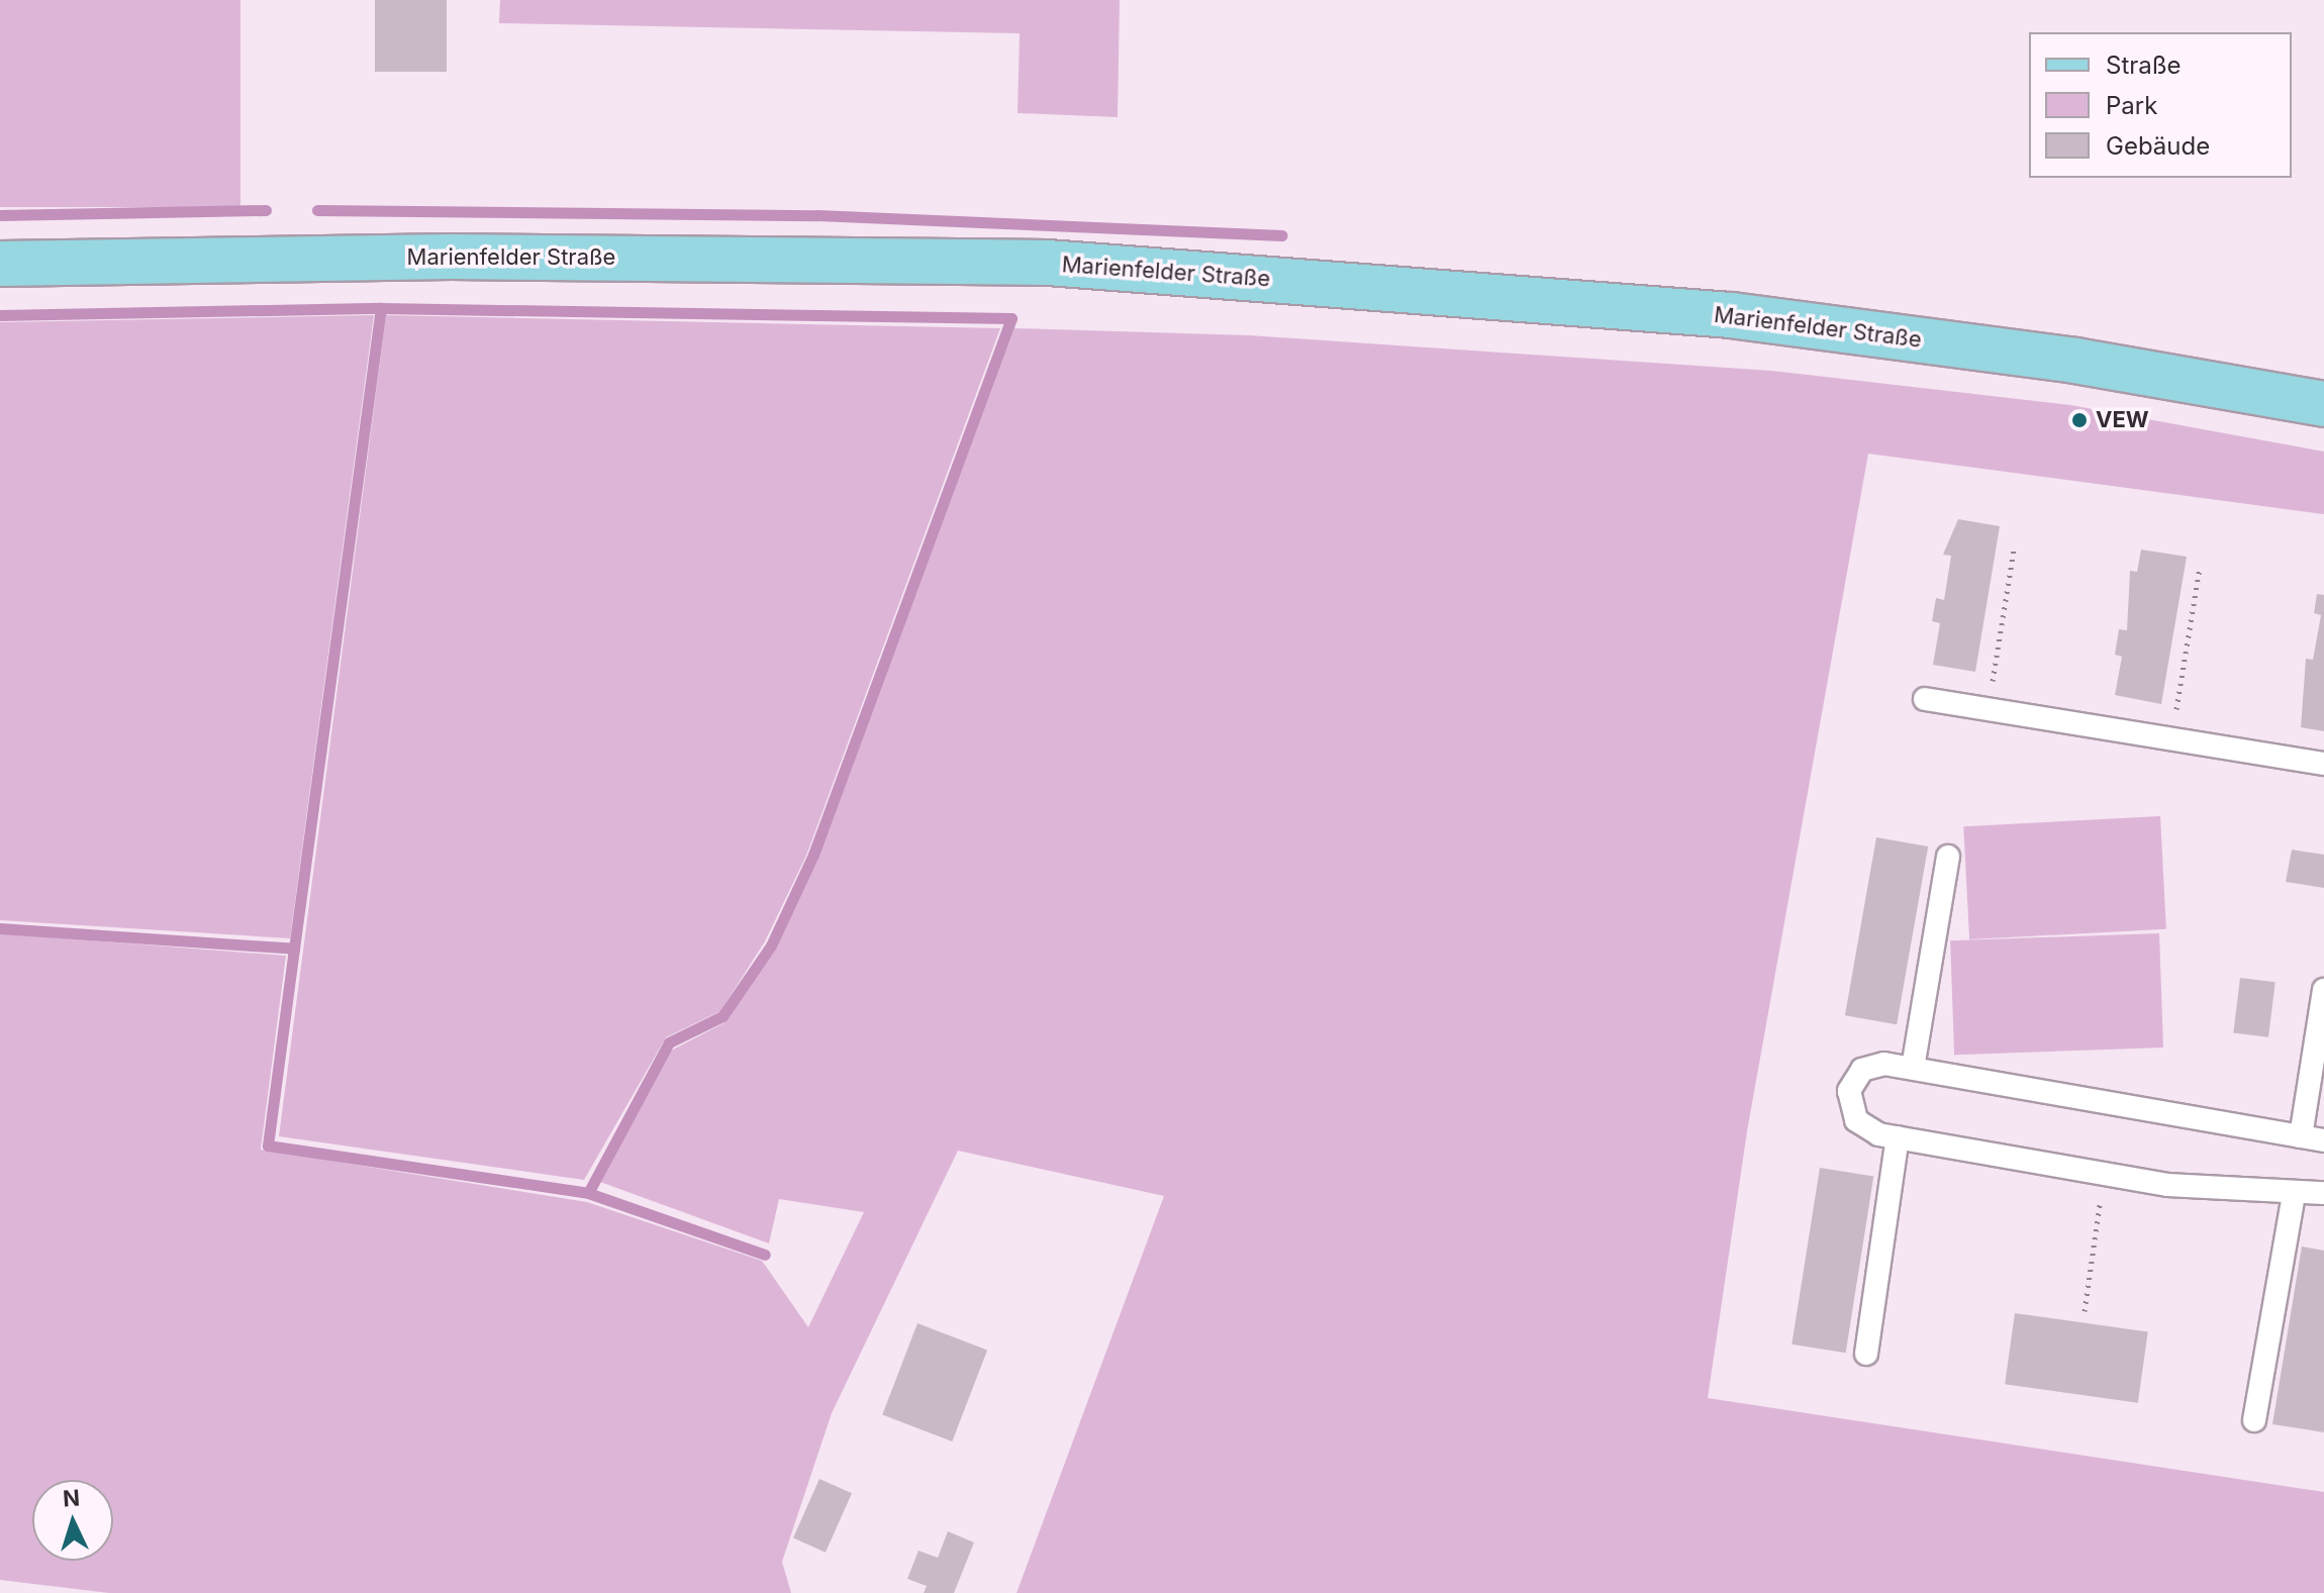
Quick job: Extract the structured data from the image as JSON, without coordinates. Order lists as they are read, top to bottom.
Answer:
{
  "streets": {
    "main road": ["Marienfelder Straße"]
  },
  "places": ["VEW"],
  "legend": ["Straße", "Park", "Gebäude"],
  "north": "top"
}
